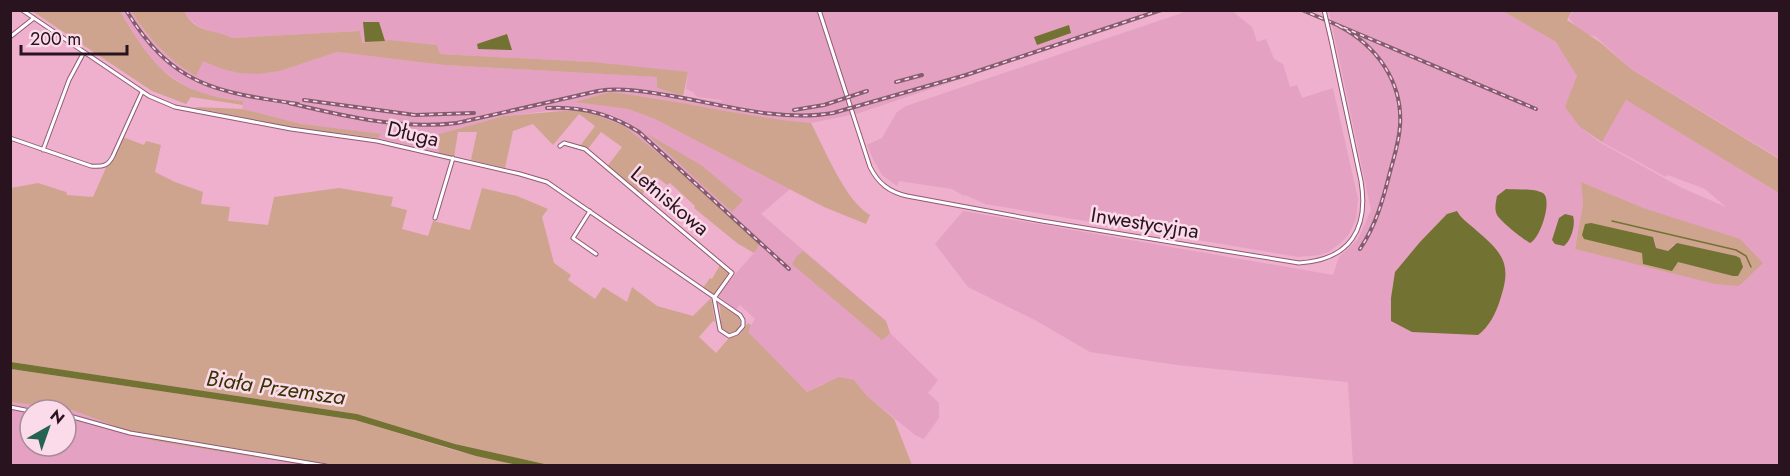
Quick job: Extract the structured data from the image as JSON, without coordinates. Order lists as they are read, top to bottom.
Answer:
{
  "streets": {
    "street": ["Długa", "Letniskowa", "Inwestycyjna"]
  },
  "crossings": [
    ["Długa", "Letniskowa"]
  ],
  "water": ["Biała Przemsza"],
  "scale_bar": "200 m",
  "north": "top right"
}
